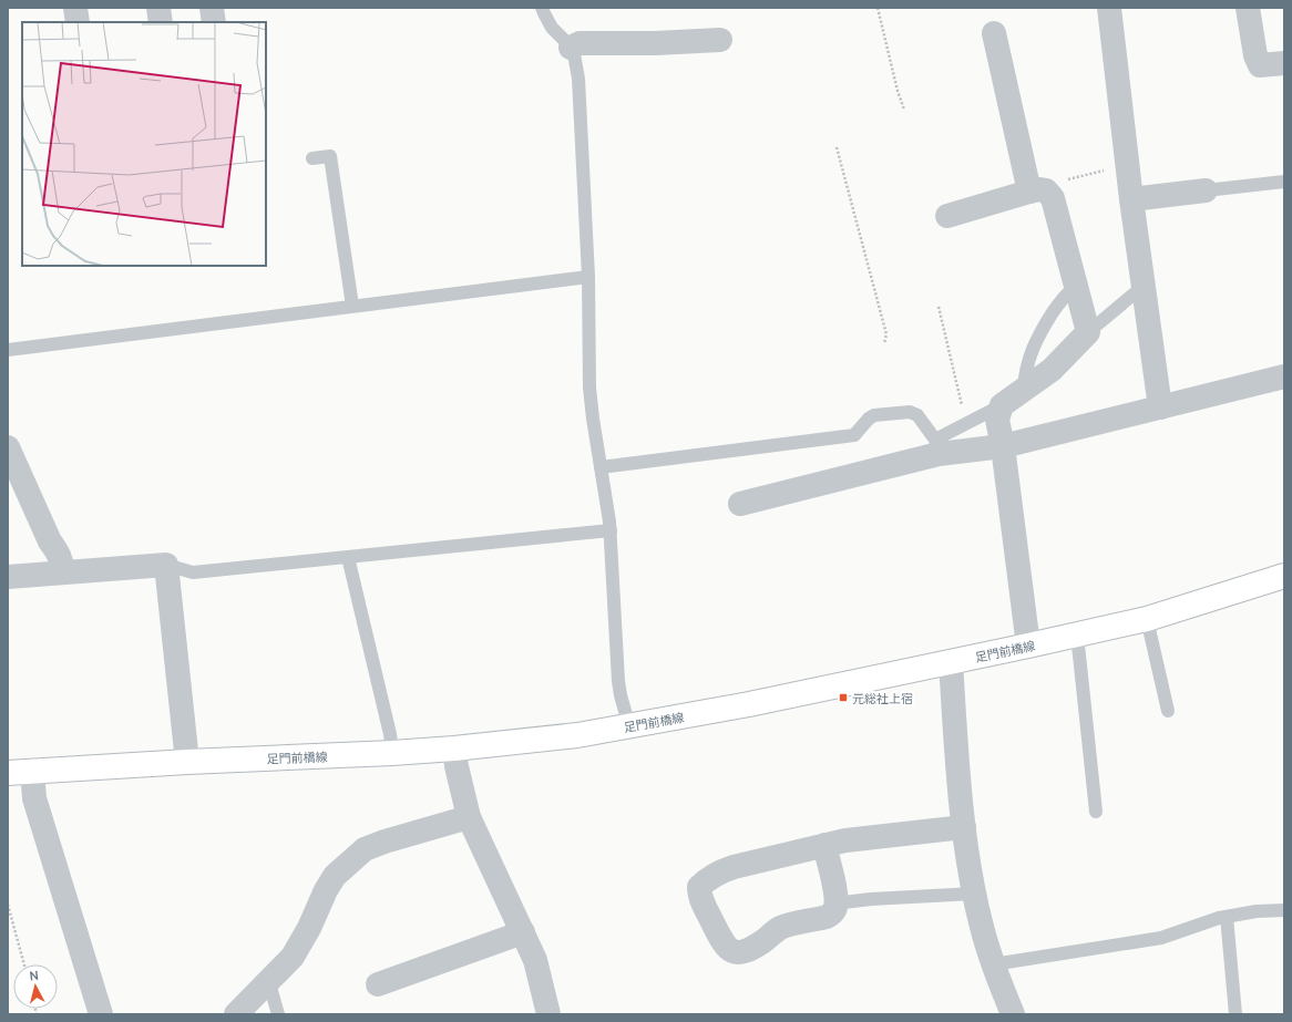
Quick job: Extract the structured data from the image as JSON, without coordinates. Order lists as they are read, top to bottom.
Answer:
{
  "streets": {
    "main road": ["足門前橋線"]
  },
  "places": {
    "transit": ["元総社上宿"]
  },
  "north": "top"
}
